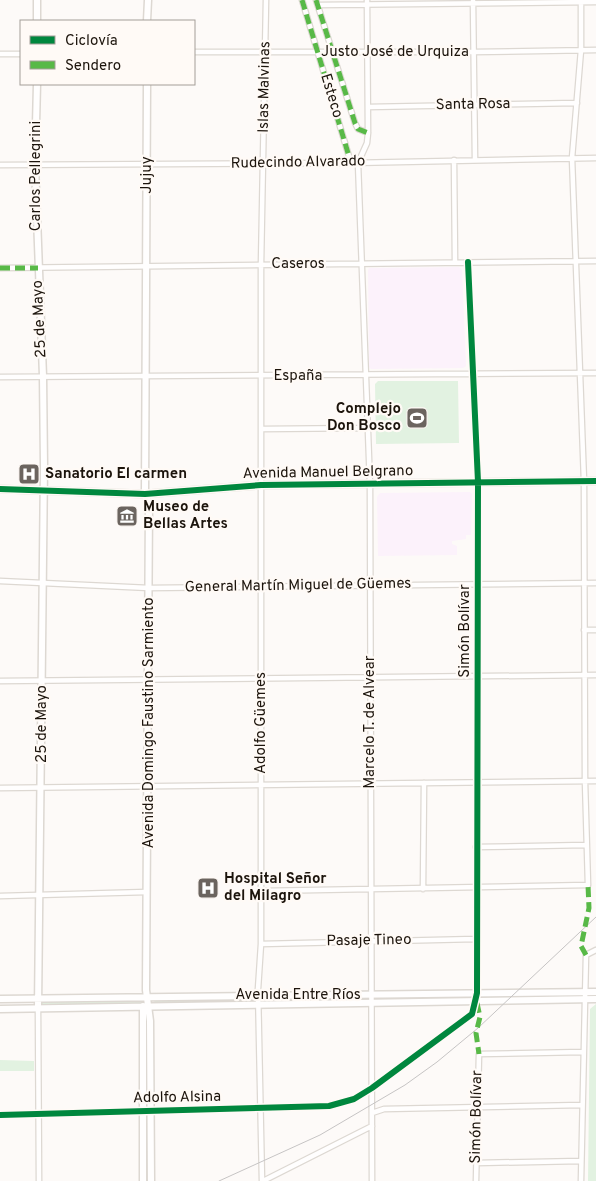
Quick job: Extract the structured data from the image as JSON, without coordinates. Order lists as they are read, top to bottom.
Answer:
{
  "streets": {
    "main road": [
      "Jujuy",
      "Carlos Pellegrini",
      "25 de Mayo",
      "Avenida Manuel Belgrano",
      "Avenida Domingo Faustino Sarmiento",
      "Avenida Entre Ríos"
    ],
    "street": [
      "Justo José de Urquiza",
      "Islas Malvinas",
      "Esteco",
      "Santa Rosa",
      "Rudecindo Alvarado",
      "Caseros",
      "España",
      "General Martín Miguel de Güemes",
      "Simón Bolívar",
      "Marcelo T. de Alvear",
      "Adolfo Güemes",
      "Pasaje Tineo",
      "Adolfo Alsina"
    ]
  },
  "crossings": [
    ["Justo José de Urquiza", "Islas Malvinas"],
    ["Justo José de Urquiza", "Esteco"],
    ["Islas Malvinas", "Rudecindo Alvarado"],
    ["Islas Malvinas", "Caseros"],
    ["Islas Malvinas", "Adolfo Güemes"],
    ["Esteco", "Rudecindo Alvarado"],
    ["Rudecindo Alvarado", "Jujuy"],
    ["Rudecindo Alvarado", "Carlos Pellegrini"],
    ["Rudecindo Alvarado", "Marcelo T. de Alvear"],
    ["Jujuy", "Caseros"],
    ["Jujuy", "Avenida Domingo Faustino Sarmiento"],
    ["Carlos Pellegrini", "Caseros"],
    ["Carlos Pellegrini", "25 de Mayo"],
    ["Caseros", "25 de Mayo"],
    ["Caseros", "Simón Bolívar"],
    ["Caseros", "Marcelo T. de Alvear"],
    ["Caseros", "Avenida Domingo Faustino Sarmiento"],
    ["Caseros", "Adolfo Güemes"],
    ["25 de Mayo", "España"],
    ["25 de Mayo", "Avenida Manuel Belgrano"],
    ["25 de Mayo", "General Martín Miguel de Güemes"],
    ["25 de Mayo", "Avenida Entre Ríos"],
    ["25 de Mayo", "Adolfo Alsina"],
    ["España", "Simón Bolívar"],
    ["España", "Marcelo T. de Alvear"],
    ["España", "Avenida Domingo Faustino Sarmiento"],
    ["España", "Adolfo Güemes"],
    ["Avenida Manuel Belgrano", "Simón Bolívar"],
    ["Avenida Manuel Belgrano", "Marcelo T. de Alvear"],
    ["Avenida Manuel Belgrano", "Avenida Domingo Faustino Sarmiento"],
    ["Avenida Manuel Belgrano", "Adolfo Güemes"],
    ["General Martín Miguel de Güemes", "Simón Bolívar"],
    ["General Martín Miguel de Güemes", "Marcelo T. de Alvear"],
    ["General Martín Miguel de Güemes", "Avenida Domingo Faustino Sarmiento"],
    ["General Martín Miguel de Güemes", "Adolfo Güemes"],
    ["Simón Bolívar", "Pasaje Tineo"],
    ["Simón Bolívar", "Avenida Entre Ríos"],
    ["Simón Bolívar", "Adolfo Alsina"],
    ["Marcelo T. de Alvear", "Pasaje Tineo"],
    ["Marcelo T. de Alvear", "Avenida Entre Ríos"],
    ["Marcelo T. de Alvear", "Adolfo Alsina"],
    ["Avenida Domingo Faustino Sarmiento", "Avenida Entre Ríos"],
    ["Avenida Domingo Faustino Sarmiento", "Adolfo Alsina"],
    ["Adolfo Güemes", "Pasaje Tineo"],
    ["Adolfo Güemes", "Avenida Entre Ríos"],
    ["Adolfo Güemes", "Adolfo Alsina"],
    ["Avenida Entre Ríos", "Adolfo Alsina"]
  ],
  "places": {
    "sports": ["Complejo Don Bosco"],
    "hospital": ["Sanatorio El carmen", "Hospital Señor del Milagro"],
    "museum": ["Museo de Bellas Artes"]
  },
  "legend": ["Ciclovía", "Sendero"]
}
